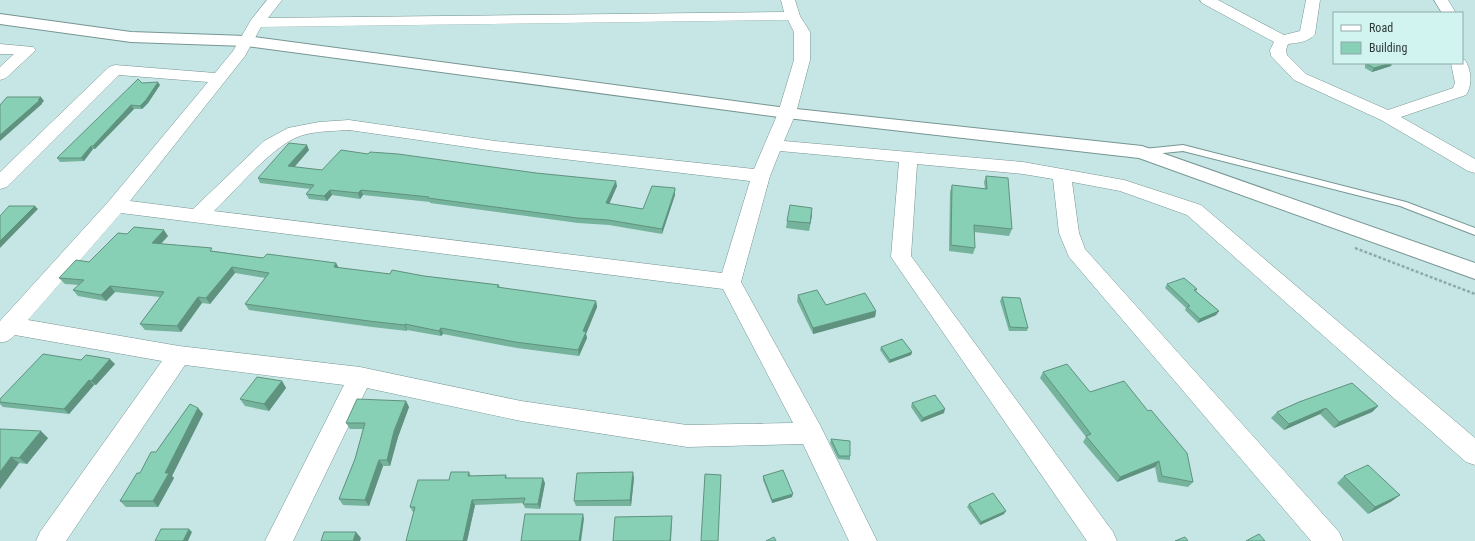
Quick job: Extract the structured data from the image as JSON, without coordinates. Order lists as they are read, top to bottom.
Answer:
{
  "legend": ["Road", "Building"]
}
